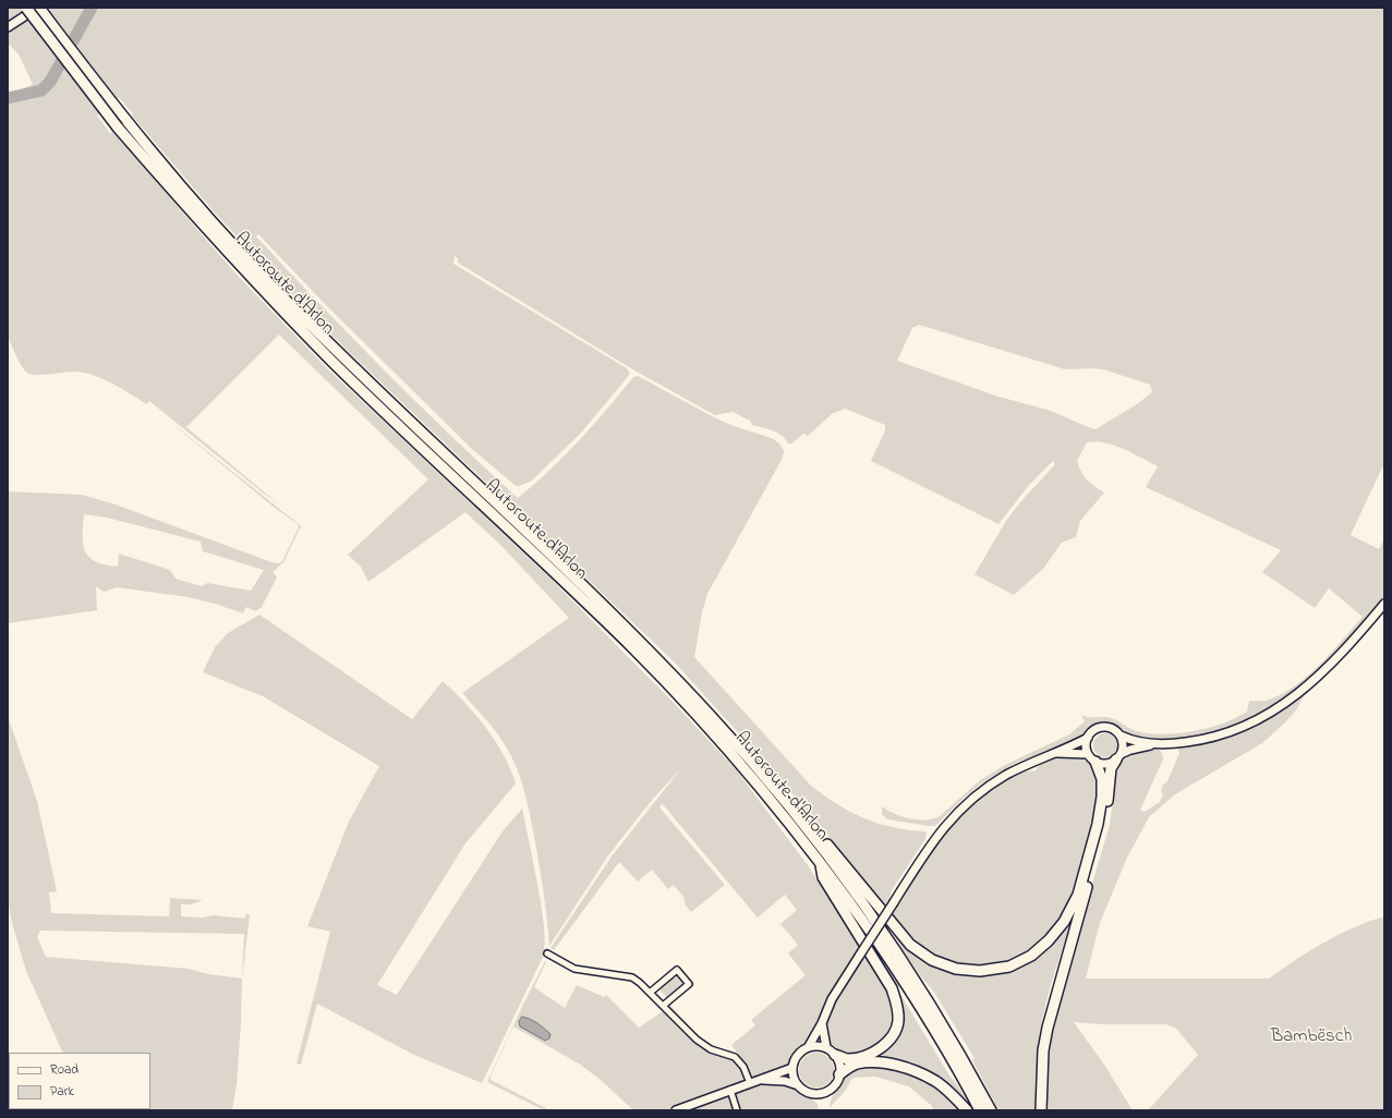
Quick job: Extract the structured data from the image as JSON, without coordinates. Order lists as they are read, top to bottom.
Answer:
{
  "streets": {
    "highway": ["Autoroute d'Arlon"]
  },
  "parks": ["Bambësch"],
  "legend": ["Road", "Park"]
}
